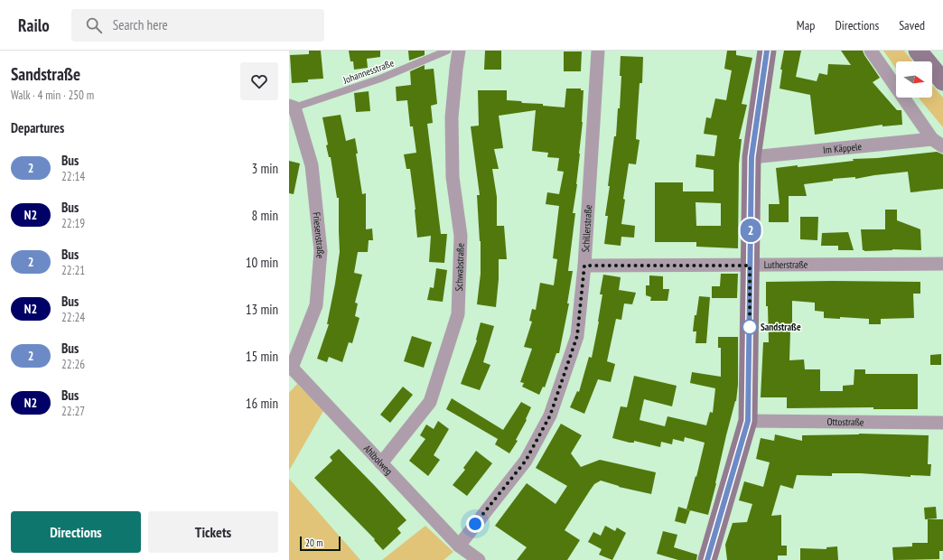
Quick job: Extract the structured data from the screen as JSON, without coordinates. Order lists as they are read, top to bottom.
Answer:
{
  "streets": {
    "street": [
      "Im Käppele",
      "Schillerstraße",
      "Friesenstraße",
      "Lutherstraße",
      "Schwabstraße",
      "Ottostraße",
      "Ahlbolweg"
    ],
    "lane": ["Johannesstraße"]
  },
  "crossings": [
    ["Johannesstraße", "Friesenstraße"],
    ["Schillerstraße", "Lutherstraße"],
    ["Schillerstraße", "Ahlbolweg"],
    ["Friesenstraße", "Ahlbolweg"],
    ["Schwabstraße", "Ahlbolweg"]
  ],
  "places": ["Sandstraße"],
  "lines": ["bus line 2"],
  "scale_bar": "20 m",
  "north": "right",
  "page": {
    "header": "Railo",
    "search": "Search here",
    "nav": ["Map", "Directions", "Saved"],
    "heading": [
      ["Sandstraße", "Walk · 4 min · 250 m"],
      "Departures"
    ],
    "on_map": "2",
    "list": [
      {
        "mark": "2",
        "name": "Bus",
        "note": "22:14",
        "value": "3 min"
      },
      {
        "mark": "N2",
        "name": "Bus",
        "note": "22:19",
        "value": "8 min"
      },
      {
        "mark": "2",
        "name": "Bus",
        "note": "22:21",
        "value": "10 min"
      },
      {
        "mark": "N2",
        "name": "Bus",
        "note": "22:24",
        "value": "13 min"
      },
      {
        "mark": "2",
        "name": "Bus",
        "note": "22:26",
        "value": "15 min"
      },
      {
        "mark": "N2",
        "name": "Bus",
        "note": "22:27",
        "value": "16 min"
      }
    ],
    "buttons": ["Directions", "Tickets"],
    "scale": "20 m"
  }
}
